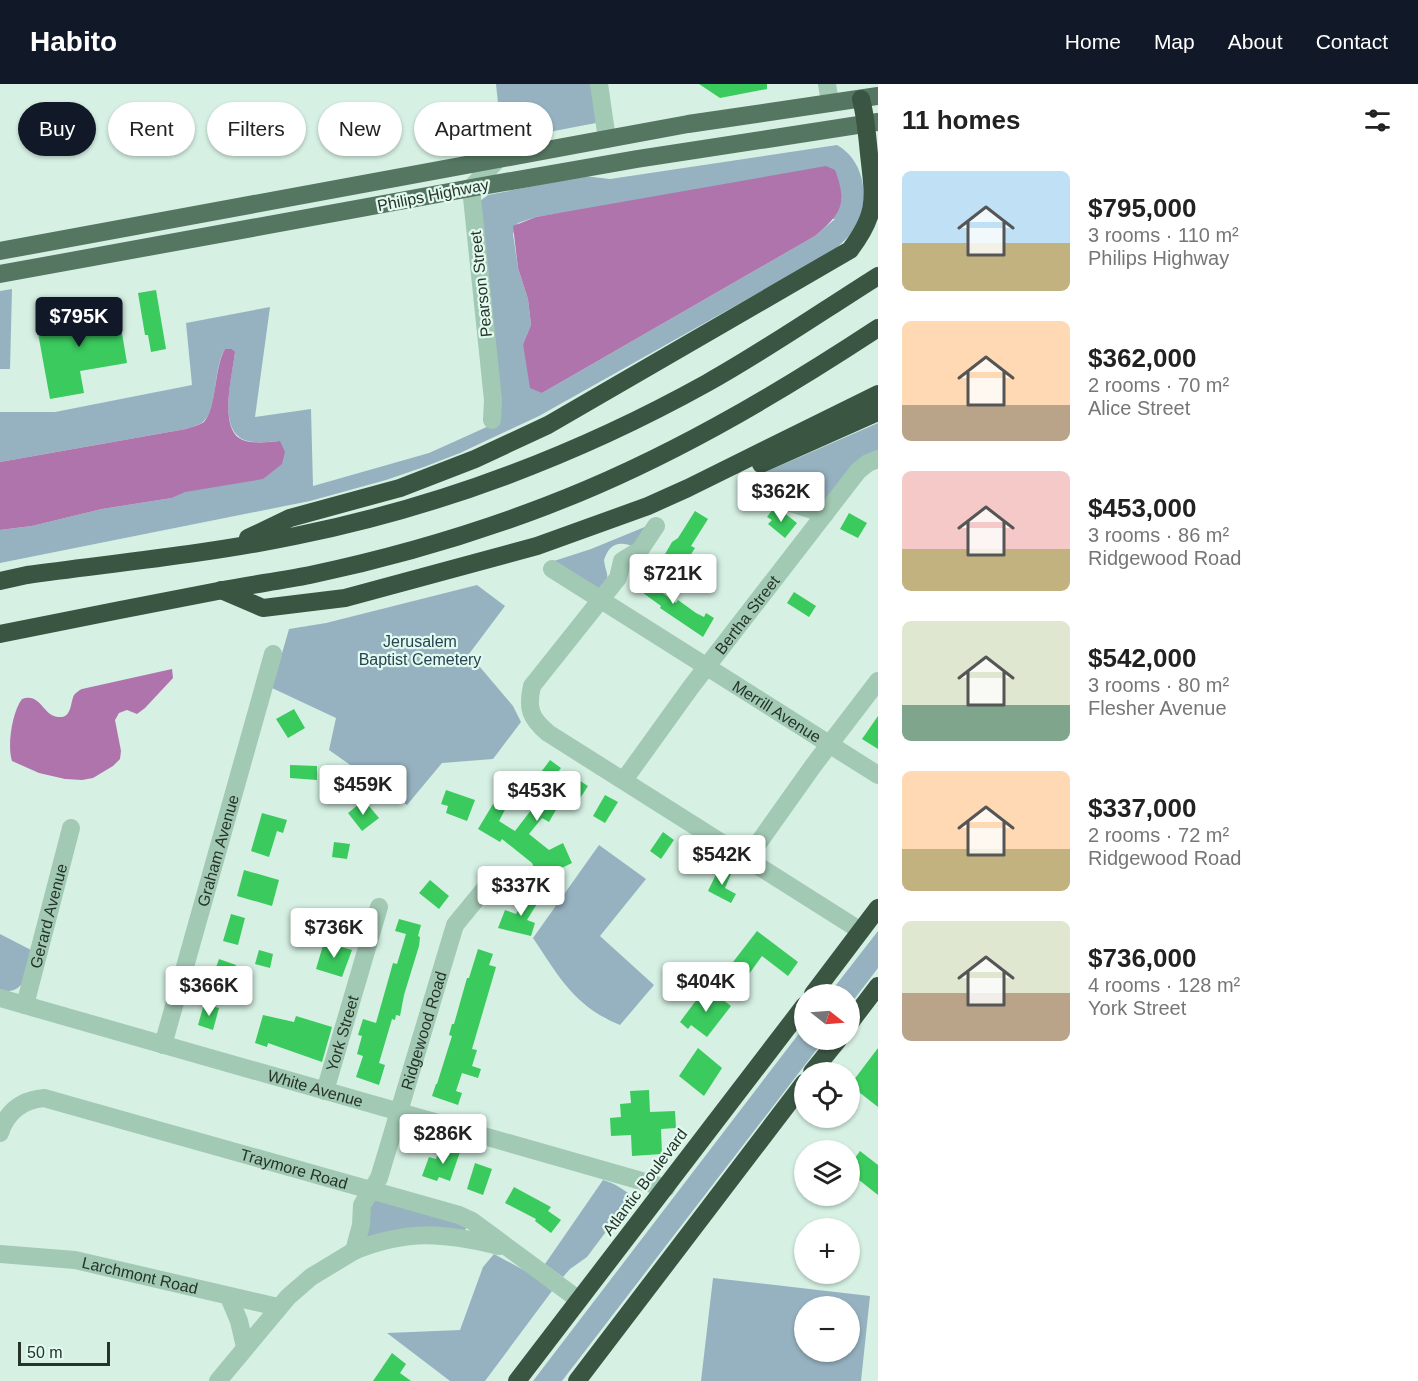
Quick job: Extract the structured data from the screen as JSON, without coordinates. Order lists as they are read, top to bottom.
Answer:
{
  "streets": {
    "highway": ["Atlantic Boulevard"],
    "main road": ["Philips Highway"],
    "street": [
      "Pearson Street",
      "Bertha Street",
      "Merrill Avenue",
      "Graham Avenue",
      "Gerard Avenue",
      "Ridgewood Road",
      "York Street",
      "White Avenue",
      "Traymore Road",
      "Larchmont Road"
    ]
  },
  "crossings": [
    ["Philips Highway", "Pearson Street"],
    ["Bertha Street", "Merrill Avenue"],
    ["Graham Avenue", "White Avenue"],
    ["Gerard Avenue", "White Avenue"],
    ["Ridgewood Road", "White Avenue"],
    ["Ridgewood Road", "Traymore Road"],
    ["York Street", "White Avenue"],
    ["White Avenue", "Atlantic Boulevard"],
    ["Traymore Road", "Atlantic Boulevard"]
  ],
  "parks": ["Jerusalem Baptist Cemetery"],
  "scale_bar": "50 m",
  "north": "right",
  "page": {
    "header": "Habito",
    "nav": [
      "Home",
      "Map",
      "About",
      "Contact"
    ],
    "heading": "11 homes",
    "chip": [
      "Buy",
      "Rent",
      "Filters",
      "New",
      "Apartment"
    ],
    "list": [
      {
        "name": "$795,000",
        "note": "3 rooms · 110 m² · Philips Highway"
      },
      {
        "name": "$362,000",
        "note": "2 rooms · 70 m² · Alice Street"
      },
      {
        "name": "$453,000",
        "note": "3 rooms · 86 m² · Ridgewood Road"
      },
      {
        "name": "$542,000",
        "note": "3 rooms · 80 m² · Flesher Avenue"
      },
      {
        "name": "$337,000",
        "note": "2 rooms · 72 m² · Ridgewood Road"
      },
      {
        "name": "$736,000",
        "note": "4 rooms · 128 m² · York Street"
      }
    ],
    "price": [
      "$795K",
      "$362K",
      "$721K",
      "$459K",
      "$453K",
      "$542K",
      "$337K",
      "$736K",
      "$404K",
      "$366K",
      "$286K"
    ],
    "map_buttons": ["+", "−"],
    "scale": "50 m"
  }
}
